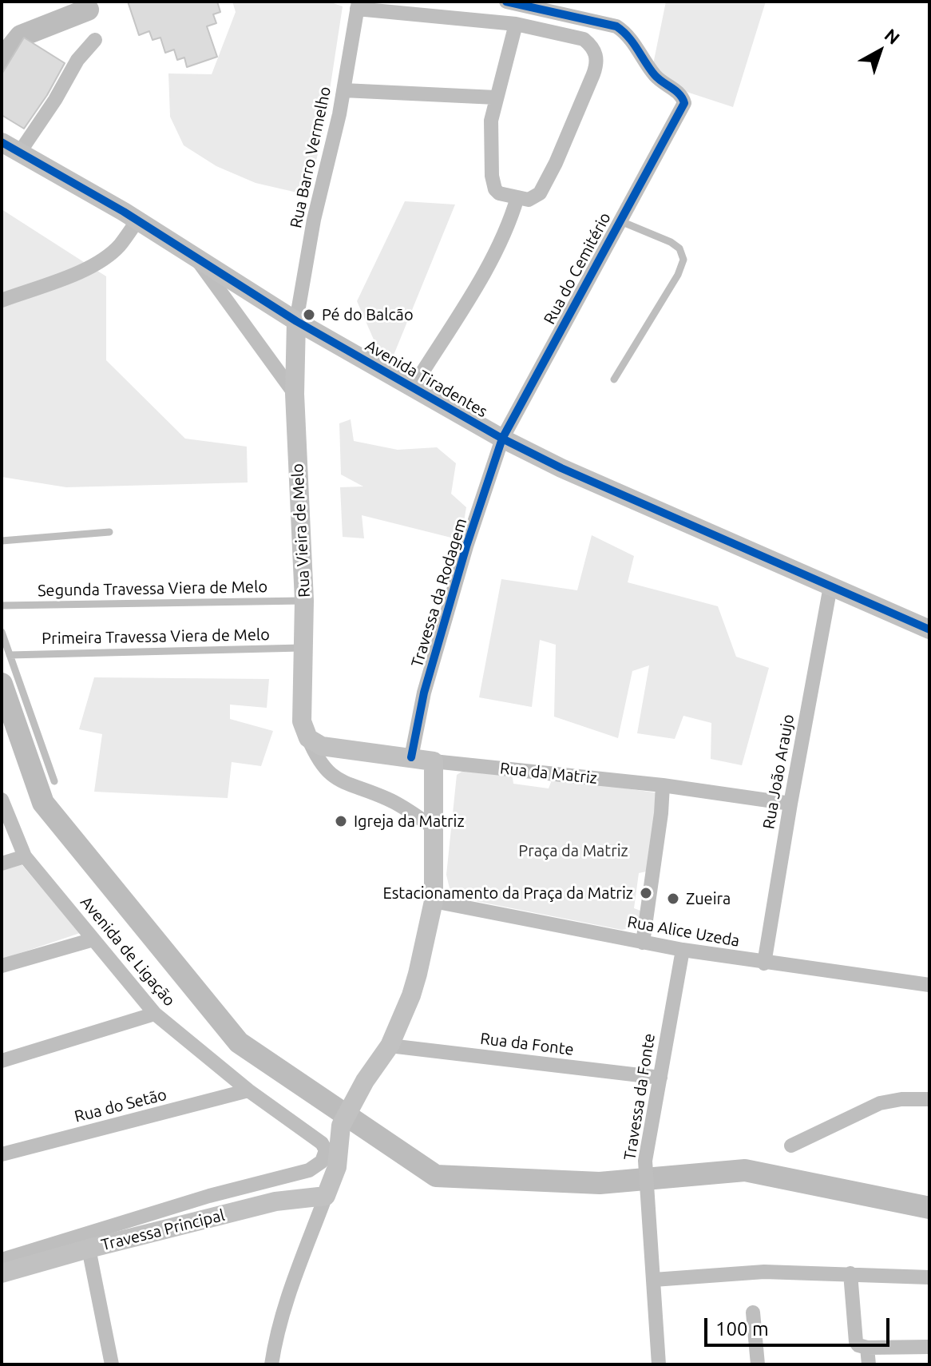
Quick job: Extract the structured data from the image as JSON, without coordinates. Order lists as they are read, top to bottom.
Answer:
{
  "streets": {
    "street": [
      "Rua Barro Vermelho",
      "Rua do Cemitério",
      "Avenida Tiradentes",
      "Rua Vieira de Melo",
      "Travessa da Rodagem",
      "Rua João Araujo",
      "Rua da Matriz",
      "Rua Alice Uzeda",
      "Avenida de Ligação",
      "Rua da Fonte",
      "Travessa da Fonte",
      "Rua do Setão",
      "Travessa Principal"
    ],
    "lane": ["Segunda Travessa Viera de Melo", "Primeira Travessa Viera de Melo"]
  },
  "crossings": [
    ["Rua Barro Vermelho", "Avenida Tiradentes"],
    ["Rua Barro Vermelho", "Rua Vieira de Melo"],
    ["Rua do Cemitério", "Avenida Tiradentes"],
    ["Rua do Cemitério", "Travessa da Rodagem"],
    ["Avenida Tiradentes", "Rua Vieira de Melo"],
    ["Avenida Tiradentes", "Travessa da Rodagem"],
    ["Avenida Tiradentes", "Rua João Araujo"],
    ["Rua Vieira de Melo", "Segunda Travessa Viera de Melo"],
    ["Rua Vieira de Melo", "Primeira Travessa Viera de Melo"],
    ["Rua Vieira de Melo", "Rua da Matriz"],
    ["Travessa da Rodagem", "Rua da Matriz"],
    ["Rua João Araujo", "Rua da Matriz"],
    ["Rua João Araujo", "Rua Alice Uzeda"],
    ["Rua Alice Uzeda", "Travessa da Fonte"],
    ["Avenida de Ligação", "Rua do Setão"],
    ["Rua da Fonte", "Travessa da Fonte"]
  ],
  "parks": ["Praça da Matriz"],
  "places": [
    "Pé do Balcão",
    "Igreja da Matriz",
    "Estacionamento da Praça da Matriz",
    "Zueira"
  ],
  "scale_bar": "100 m",
  "north": "top right"
}
